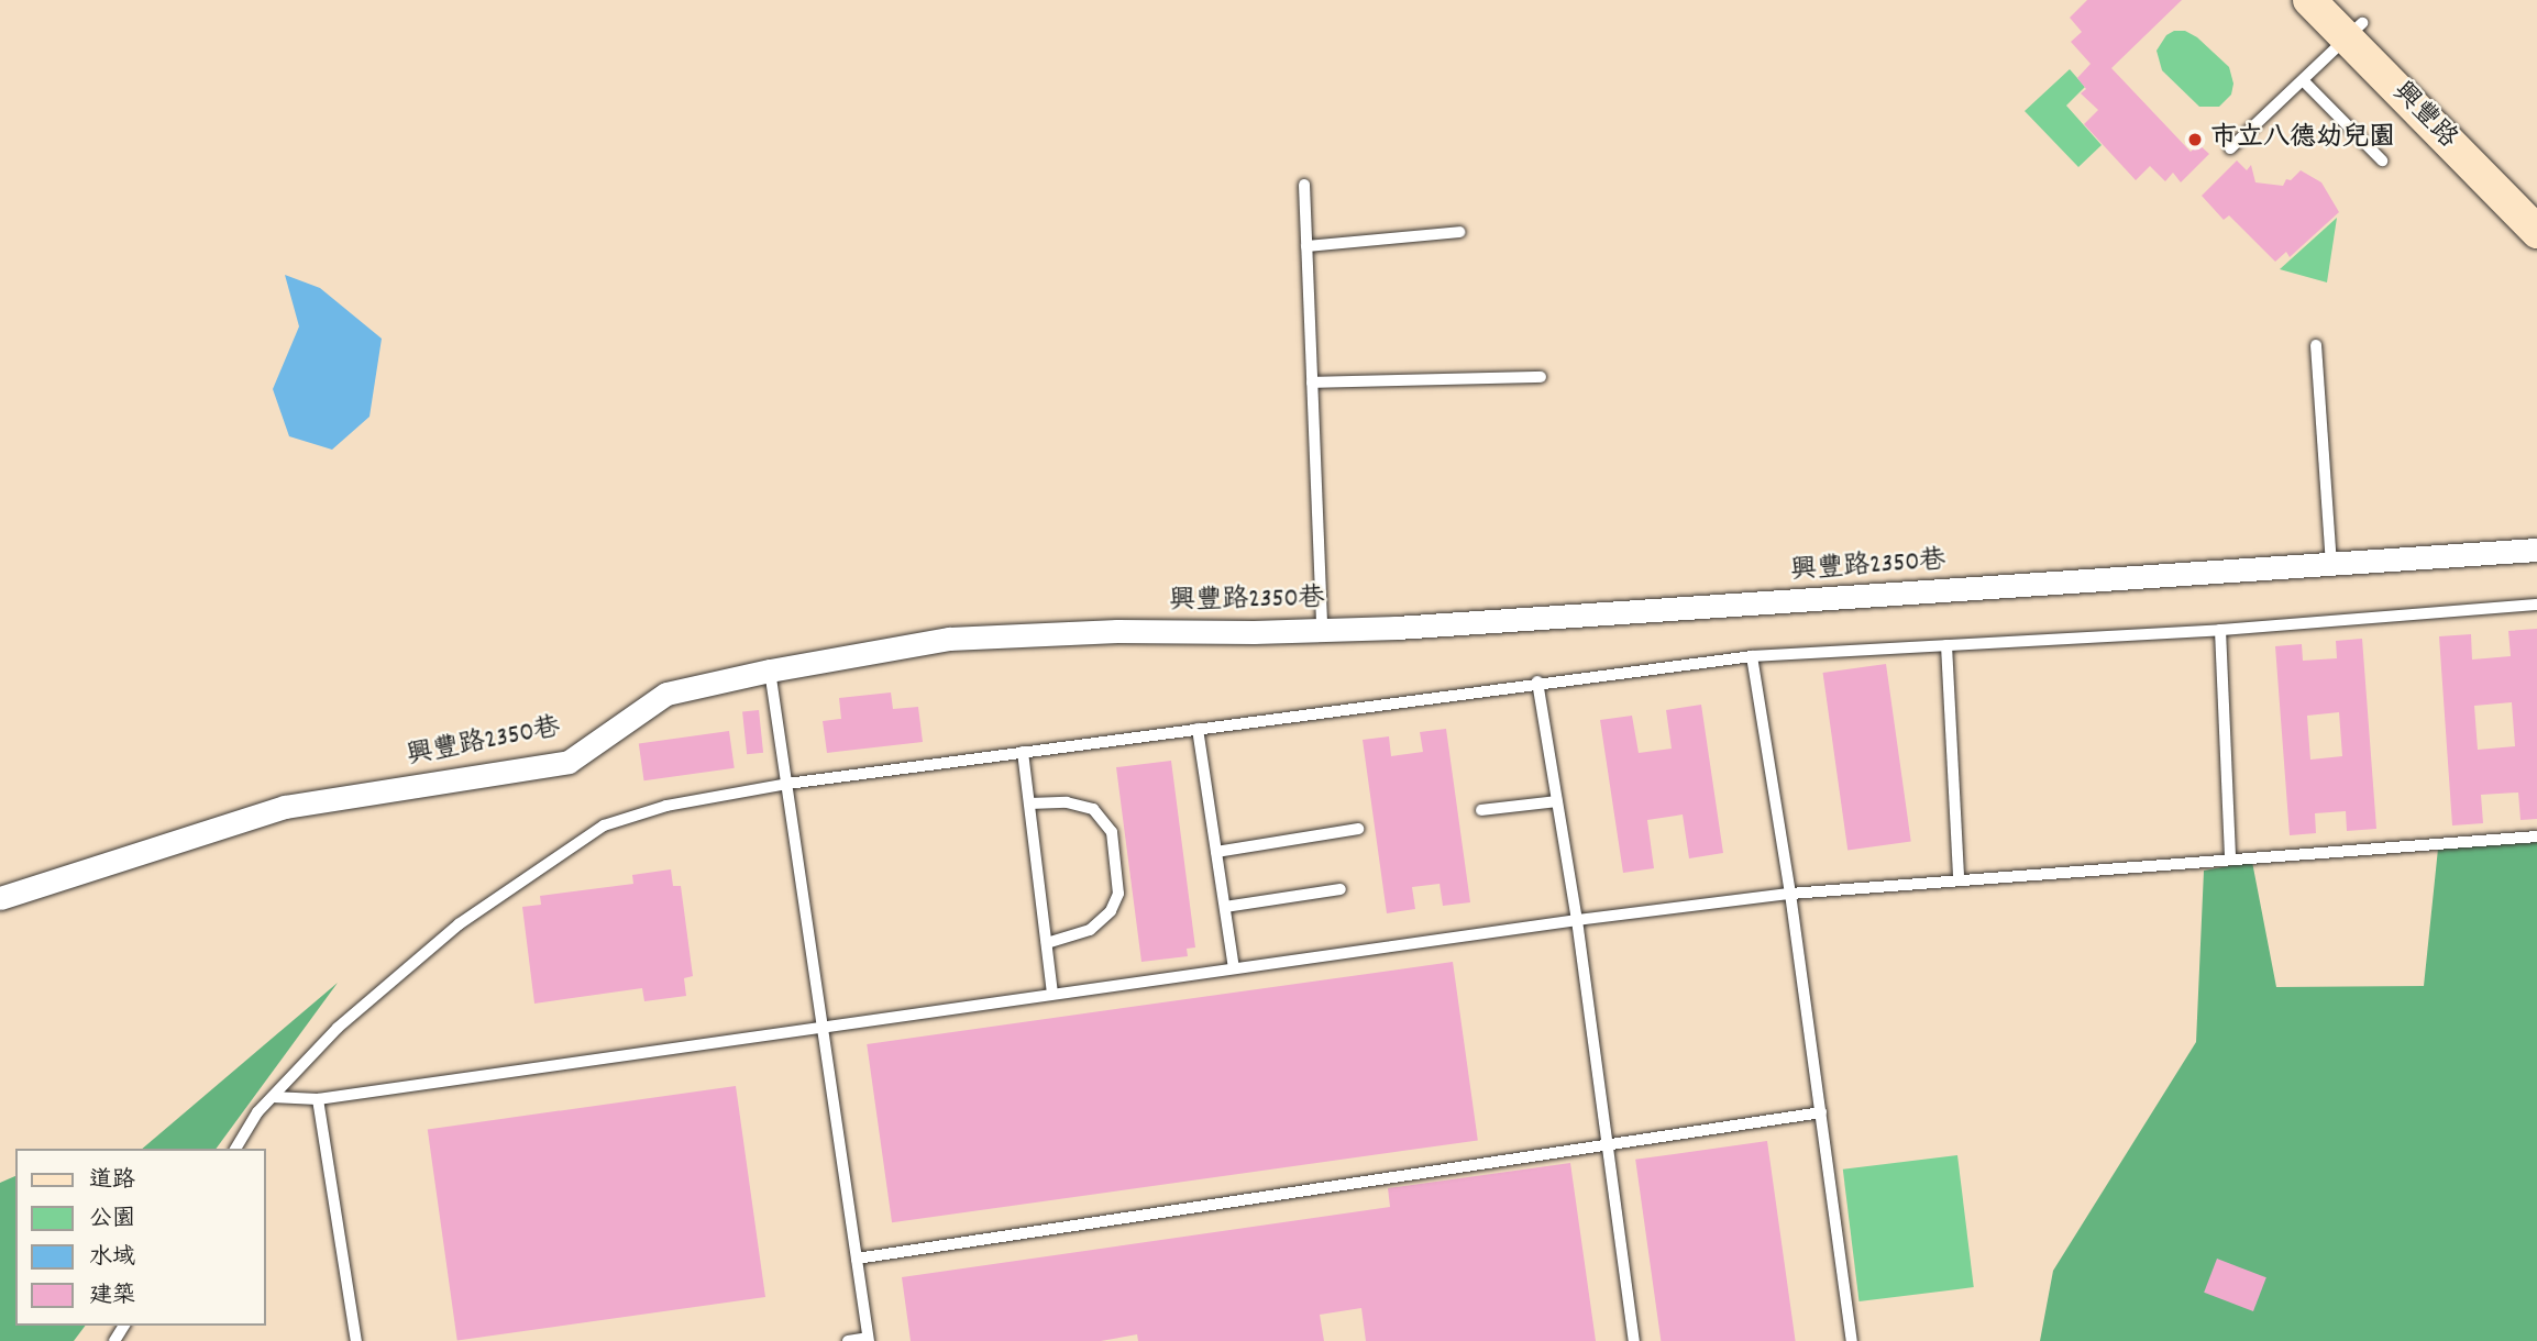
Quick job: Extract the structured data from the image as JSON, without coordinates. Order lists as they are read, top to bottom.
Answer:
{
  "streets": {
    "main road": ["興豐路"],
    "street": ["興豐路2350巷"]
  },
  "places": ["市立八德幼兒園"],
  "legend": [
    "道路",
    "公園",
    "水域",
    "建築"
  ]
}
